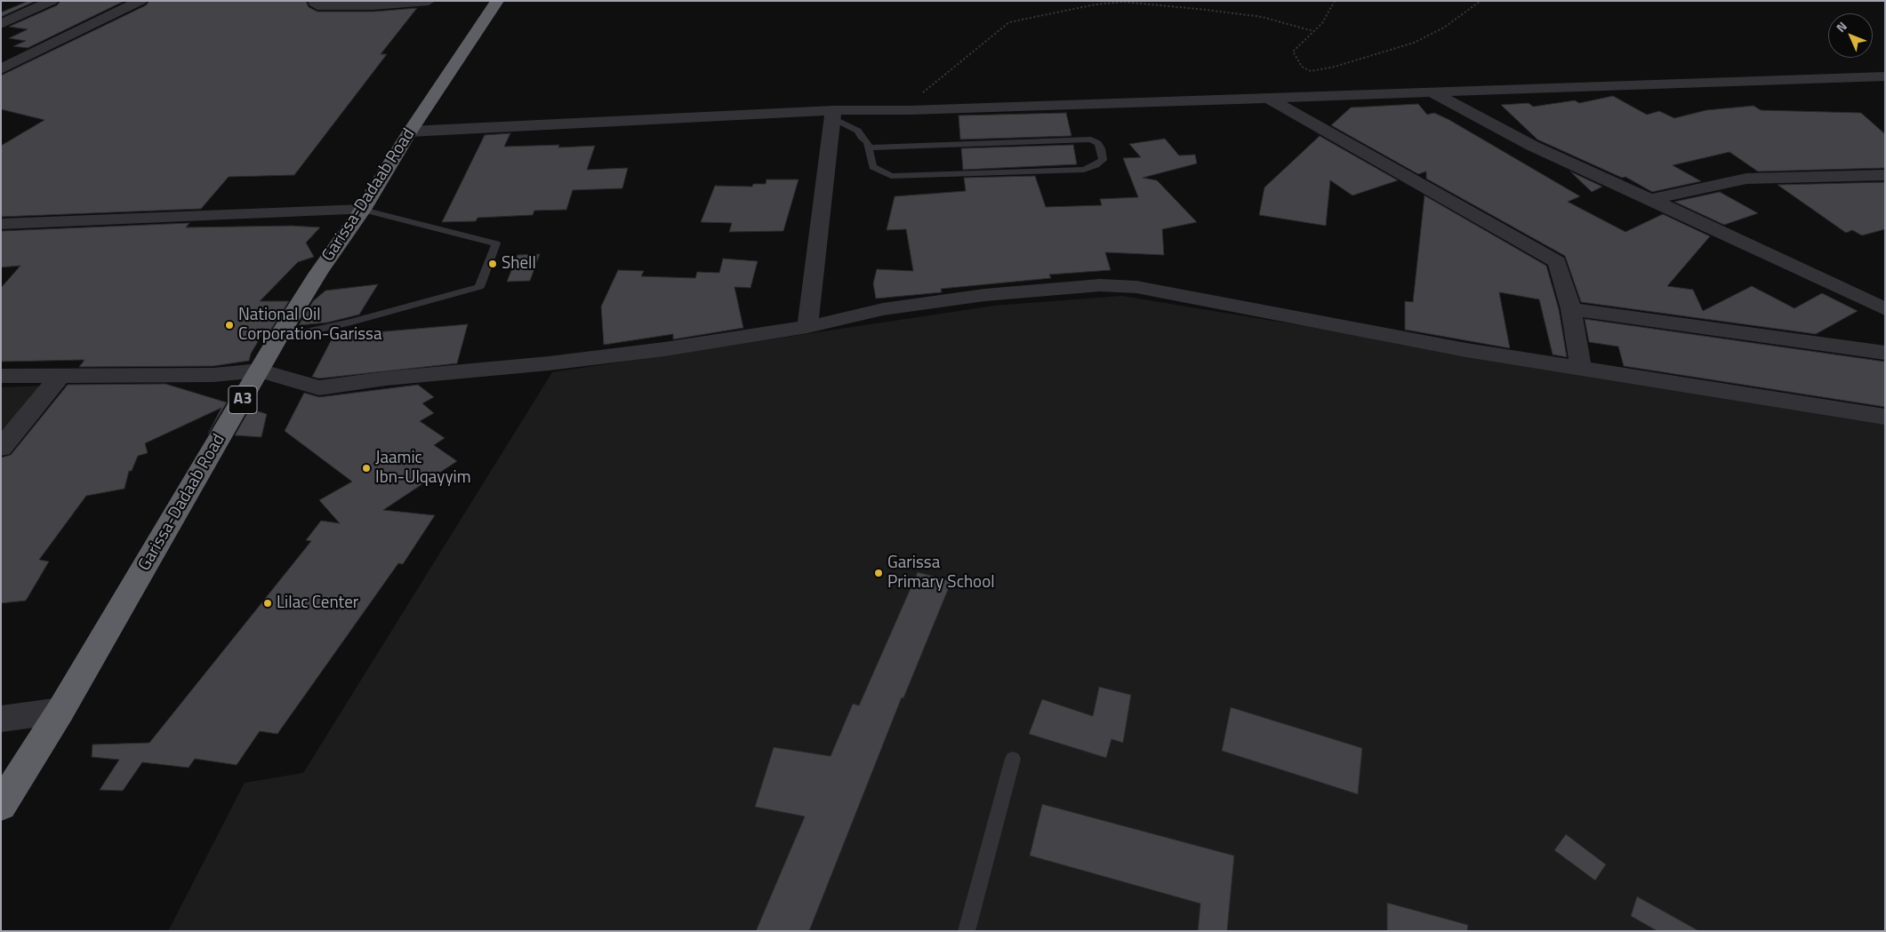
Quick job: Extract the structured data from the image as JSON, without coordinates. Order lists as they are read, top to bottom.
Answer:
{
  "streets": {
    "highway": ["Garissa-Dadaab Road", "A3"]
  },
  "places": [
    "Shell",
    "National Oil Corporation-Garissa",
    "Jaamic Ibn-Ulqayyim",
    "Garissa Primary School",
    "Lilac Center"
  ],
  "north": "top left"
}
